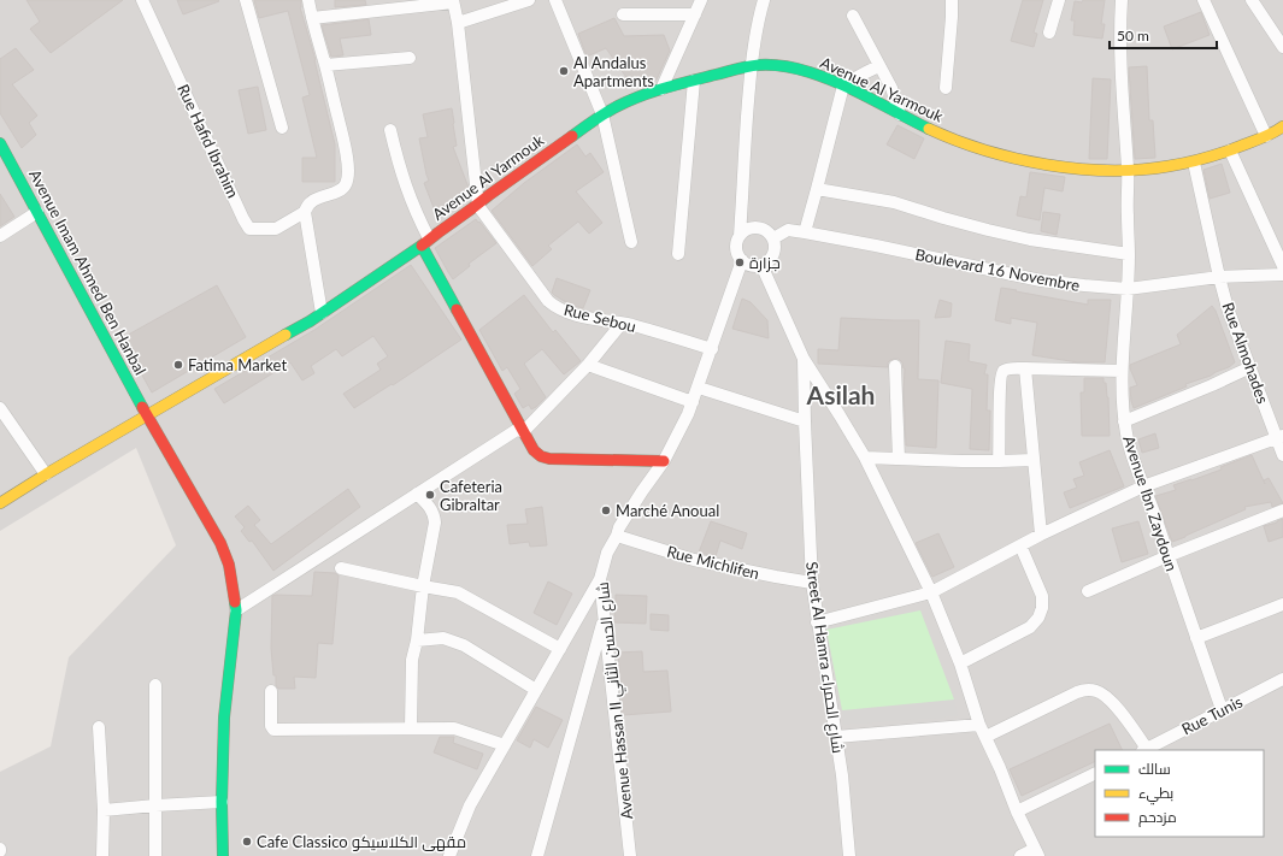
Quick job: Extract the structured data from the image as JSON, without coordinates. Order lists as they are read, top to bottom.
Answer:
{
  "streets": {
    "street": [
      "Avenue Al Yarmouk",
      "Rue Hafid Ibrahim",
      "Boulevard 16 Novembre",
      "Avenue Imam Ahmed Ben Hanbal",
      "Rue Sebou",
      "Rue Almohades",
      "Avenue Ibn Zaydoun",
      "Rue Michlifen",
      "Street Al Hamra شارع الحمراء",
      "Avenue Hassan II شارع الحسن الثاني",
      "Rue Tunis"
    ]
  },
  "crossings": [
    ["Avenue Al Yarmouk", "Avenue Imam Ahmed Ben Hanbal"],
    ["Avenue Al Yarmouk", "Rue Sebou"],
    ["Avenue Al Yarmouk", "Rue Almohades"],
    ["Avenue Al Yarmouk", "Avenue Ibn Zaydoun"],
    ["Boulevard 16 Novembre", "Rue Almohades"],
    ["Boulevard 16 Novembre", "Avenue Ibn Zaydoun"],
    ["Boulevard 16 Novembre", "Street Al Hamra شارع الحمراء"],
    ["Boulevard 16 Novembre", "Avenue Hassan II شارع الحسن الثاني"],
    ["Rue Sebou", "Avenue Hassan II شارع الحسن الثاني"],
    ["Avenue Ibn Zaydoun", "Rue Tunis"],
    ["Rue Michlifen", "Street Al Hamra شارع الحمراء"],
    ["Rue Michlifen", "Avenue Hassan II شارع الحسن الثاني"],
    ["Street Al Hamra شارع الحمراء", "Avenue Hassan II شارع الحسن الثاني"]
  ],
  "districts": ["Asilah"],
  "places": [
    "Al Andalus Apartments",
    "جزارة",
    "Fatima Market",
    "Cafeteria Gibraltar",
    "Marché Anoual",
    "Cafe Classico مقهى الكلاسيكو"
  ],
  "legend": ["سالك", "بطيء", "مزدحم"],
  "scale_bar": "50 m"
}
